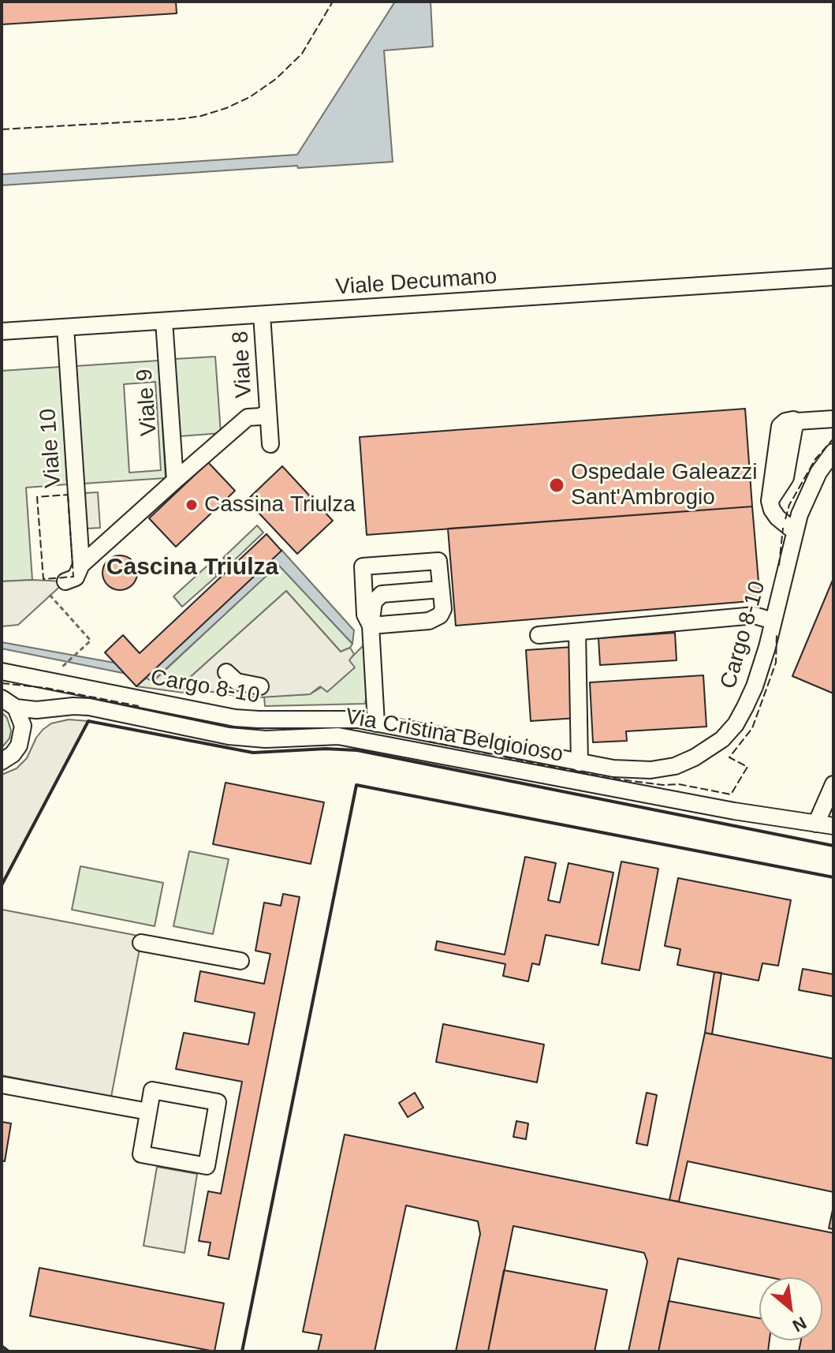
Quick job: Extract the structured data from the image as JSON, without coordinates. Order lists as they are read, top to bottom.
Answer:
{
  "streets": {
    "street": [
      "Viale Decumano",
      "Viale 8",
      "Viale 9",
      "Viale 10",
      "Cargo 8-10",
      "Via Cristina Belgioioso"
    ]
  },
  "crossings": [
    ["Viale Decumano", "Viale 8"],
    ["Viale Decumano", "Viale 9"],
    ["Viale Decumano", "Viale 10"]
  ],
  "districts": ["Cascina Triulza"],
  "places": ["Ospedale Galeazzi Sant'Ambrogio", "Cassina Triulza"],
  "north": "bottom right"
}
